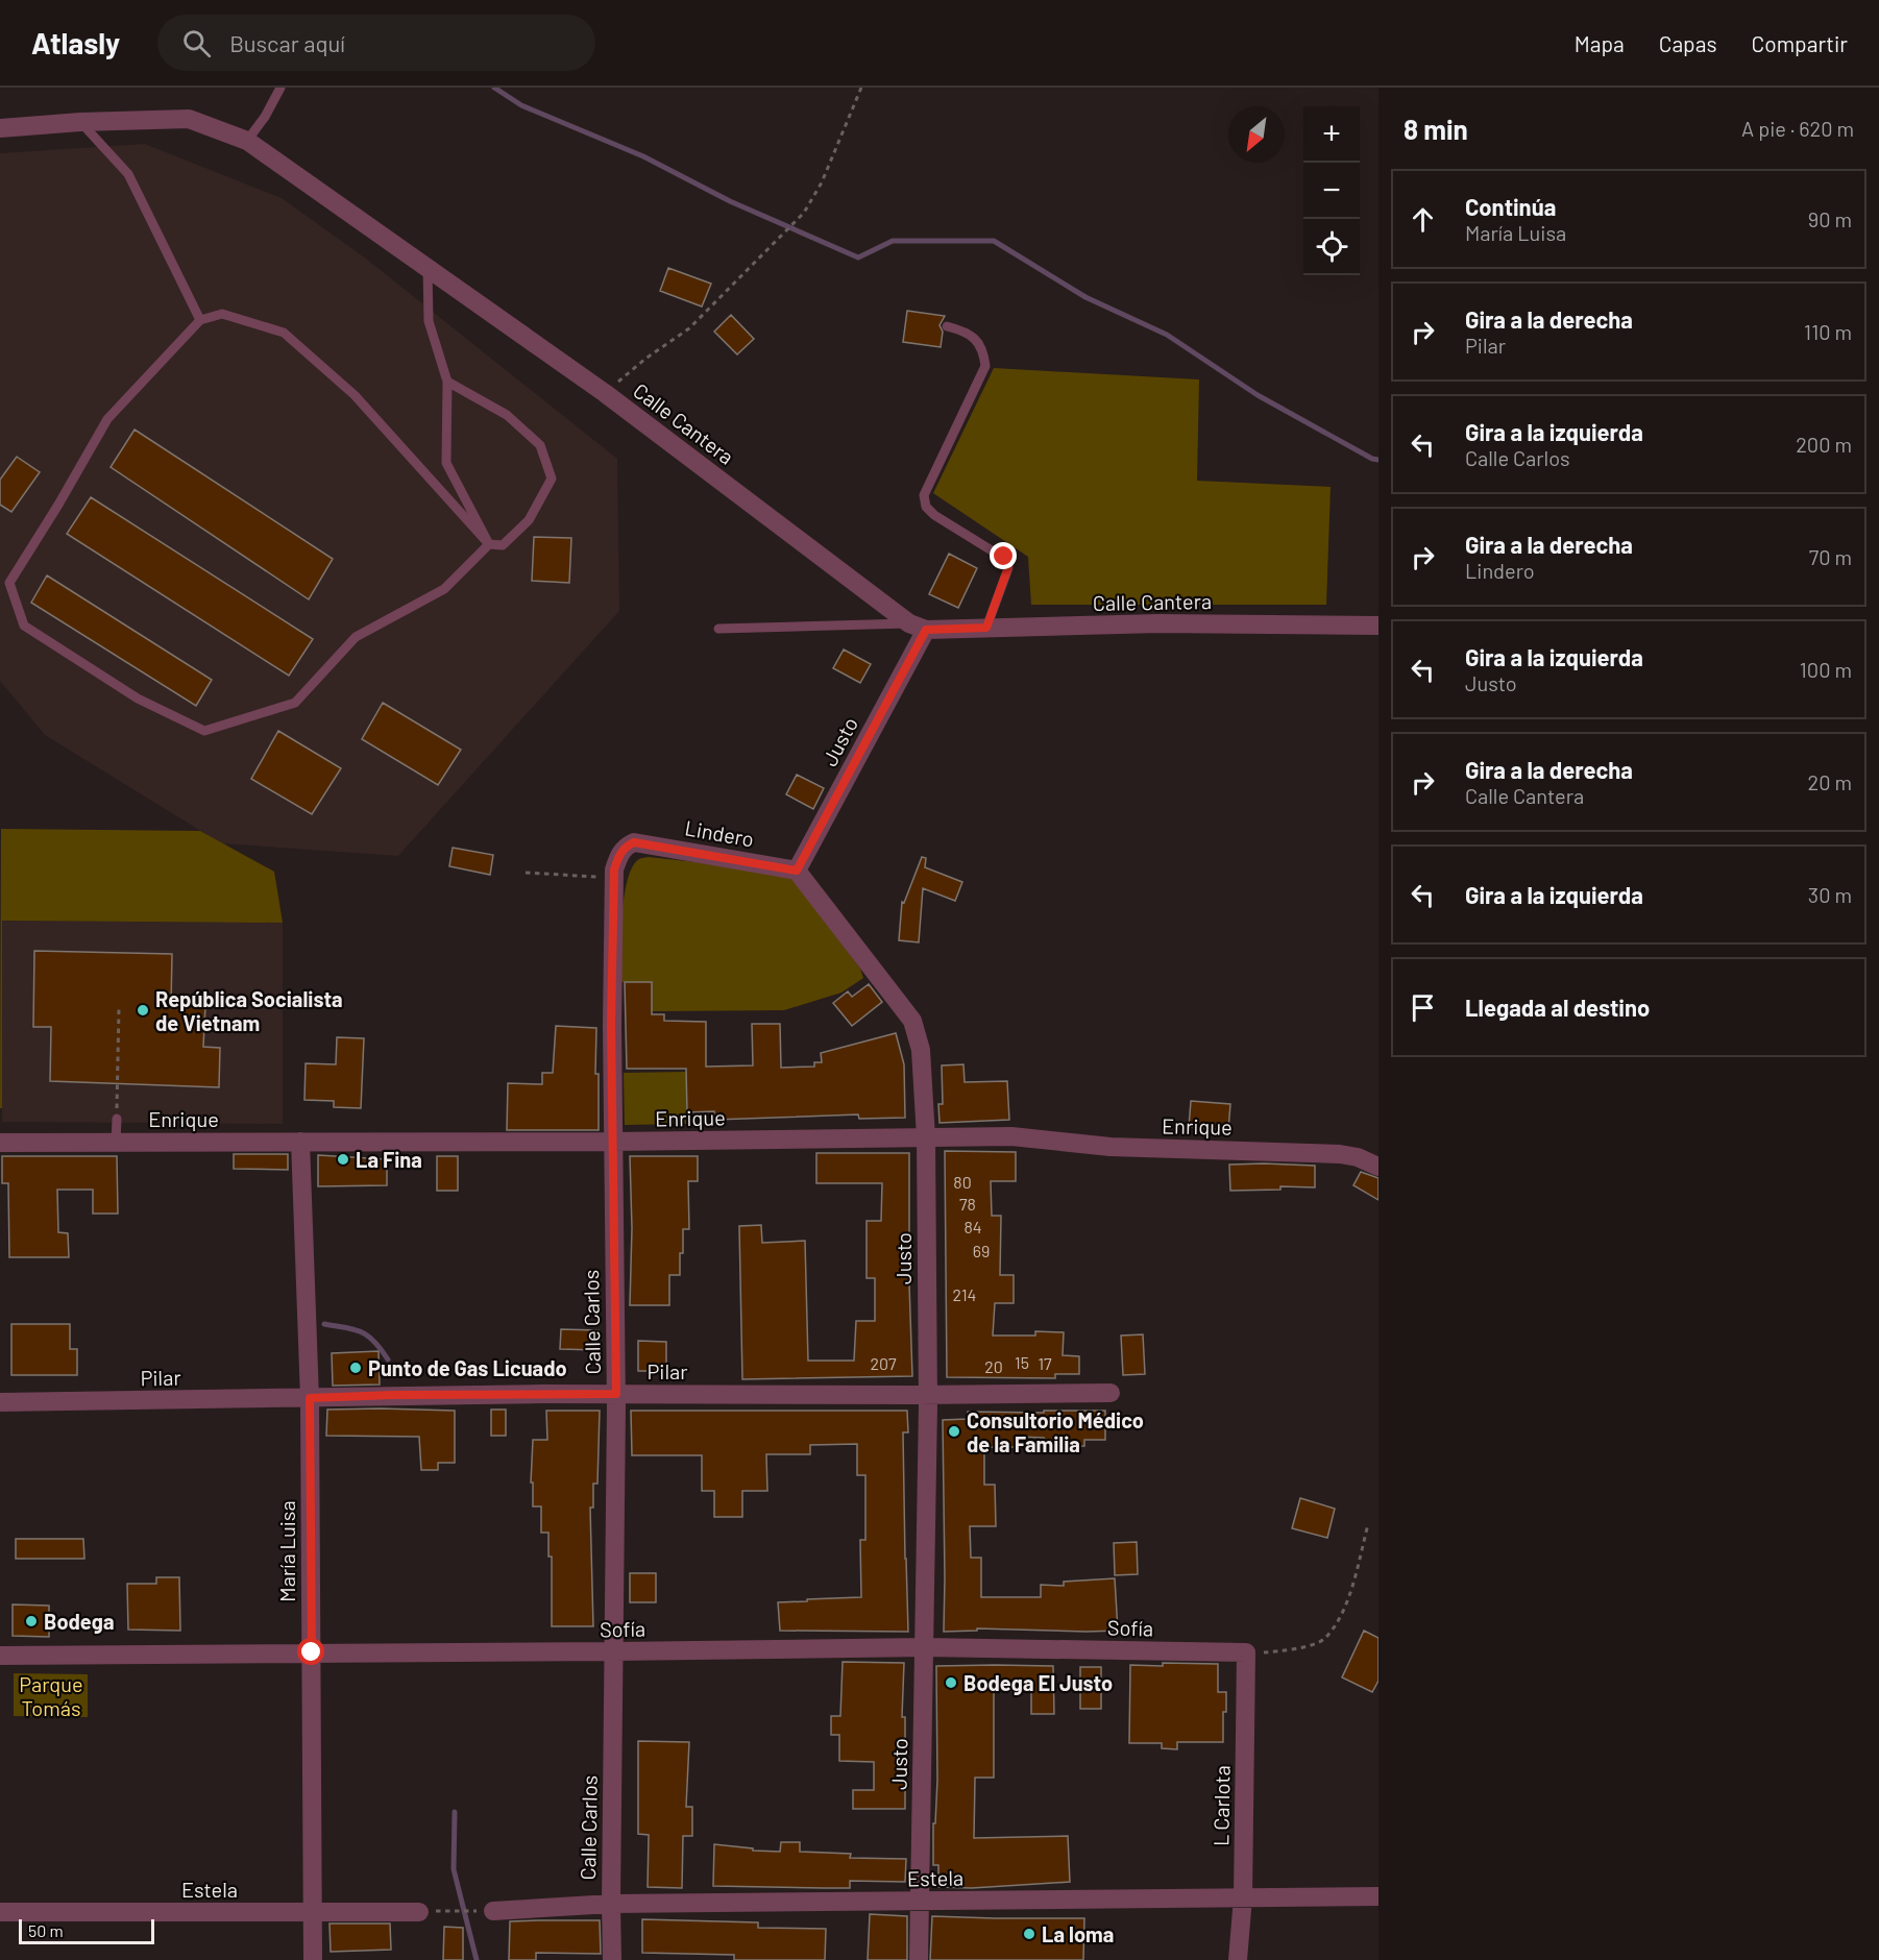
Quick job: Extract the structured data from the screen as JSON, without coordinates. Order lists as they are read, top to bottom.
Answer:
{
  "streets": {
    "street": [
      "Calle Cantera",
      "Justo",
      "Lindero",
      "Enrique",
      "Calle Carlos",
      "Pilar",
      "María Luisa",
      "Sofía",
      "L Carlota",
      "Estela"
    ]
  },
  "crossings": [
    ["Calle Cantera", "Justo"],
    ["Justo", "Lindero"],
    ["Justo", "Enrique"],
    ["Justo", "Pilar"],
    ["Justo", "Sofía"],
    ["Justo", "Estela"],
    ["Lindero", "Calle Carlos"],
    ["Enrique", "Calle Carlos"],
    ["Enrique", "María Luisa"],
    ["Calle Carlos", "Pilar"],
    ["Calle Carlos", "Sofía"],
    ["Calle Carlos", "Estela"],
    ["Pilar", "María Luisa"],
    ["María Luisa", "Sofía"],
    ["María Luisa", "Estela"],
    ["Sofía", "L Carlota"],
    ["L Carlota", "Estela"]
  ],
  "parks": ["Parque Tomás"],
  "places": [
    "República Socialista de Vietnam",
    "La Fina",
    "Punto de Gas Licuado",
    "Consultorio Médico de la Familia",
    "Bodega",
    "Bodega El Justo",
    "La loma"
  ],
  "house_numbers": [
    "80",
    "78",
    "84",
    "69",
    "214",
    "15",
    "207",
    "17",
    "20"
  ],
  "scale_bar": "50 m",
  "north": "bottom left",
  "page": {
    "header": "Atlasly",
    "search": "Buscar aquí",
    "nav": ["Mapa", "Capas", "Compartir"],
    "heading": ["8 min", "A pie · 620 m"],
    "map_buttons": ["+", "−"],
    "list": [
      ["Continúa", "María Luisa", "90 m"],
      ["Gira a la derecha", "Pilar", "110 m"],
      ["Gira a la izquierda", "Calle Carlos", "200 m"],
      ["Gira a la derecha", "Lindero", "70 m"],
      ["Gira a la izquierda", "Justo", "100 m"],
      ["Gira a la derecha", "Calle Cantera", "20 m"],
      ["Gira a la izquierda", "30 m"],
      "Llegada al destino"
    ],
    "scale": "50 m"
  }
}
